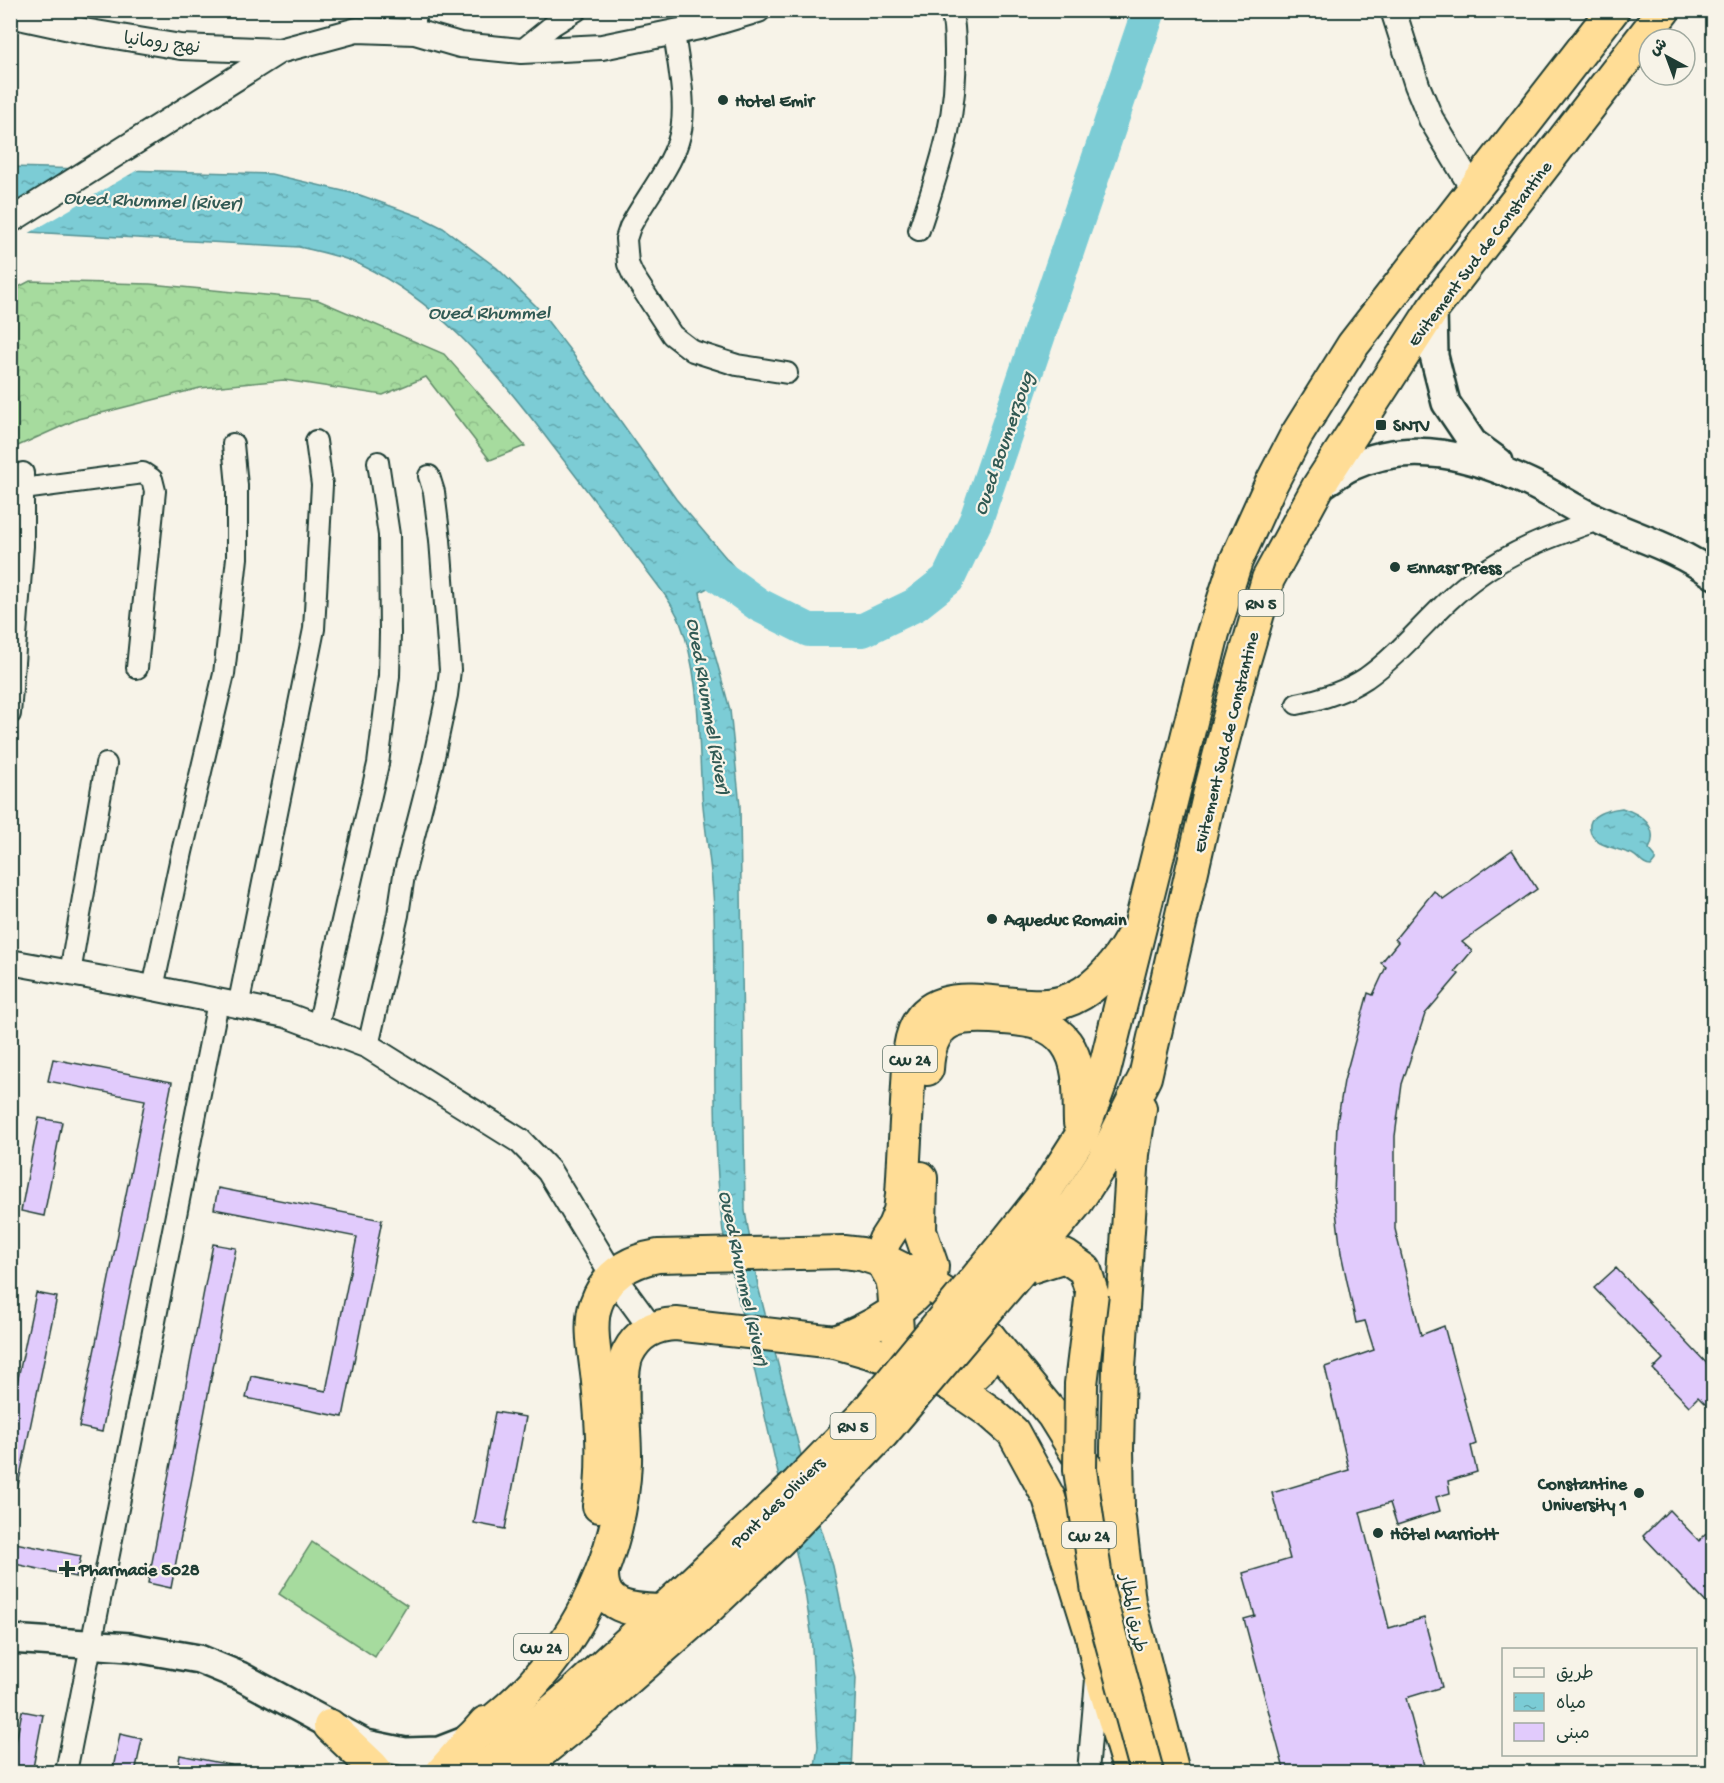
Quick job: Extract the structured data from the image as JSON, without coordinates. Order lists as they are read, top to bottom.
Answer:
{
  "streets": {
    "highway": [
      "Evitement Sud de Constantine",
      "RN 5",
      "CW 24",
      "Pont des Oliviers",
      "طريق المطار"
    ],
    "street": ["نهج رومانيا"]
  },
  "crossings": [
    ["Evitement Sud de Constantine", "CW 24"],
    ["Evitement Sud de Constantine", "Pont des Oliviers"],
    ["RN 5", "Pont des Oliviers"],
    ["CW 24", "Pont des Oliviers"],
    ["CW 24", "طريق المطار"]
  ],
  "water": ["Oued Rhummel (River)", "Oued Rhummel", "Oued Boumerzoug"],
  "places": {
    "other": [
      "Hotel Emir",
      "Ennasr Press",
      "Aqueduc Romain",
      "Constantine University 1",
      "Hôtel Marriott"
    ],
    "transit": ["SNTV"],
    "health": ["Pharmacie 5028"]
  },
  "legend": ["طريق", "مياه", "مبنى"],
  "north": "top left"
}
